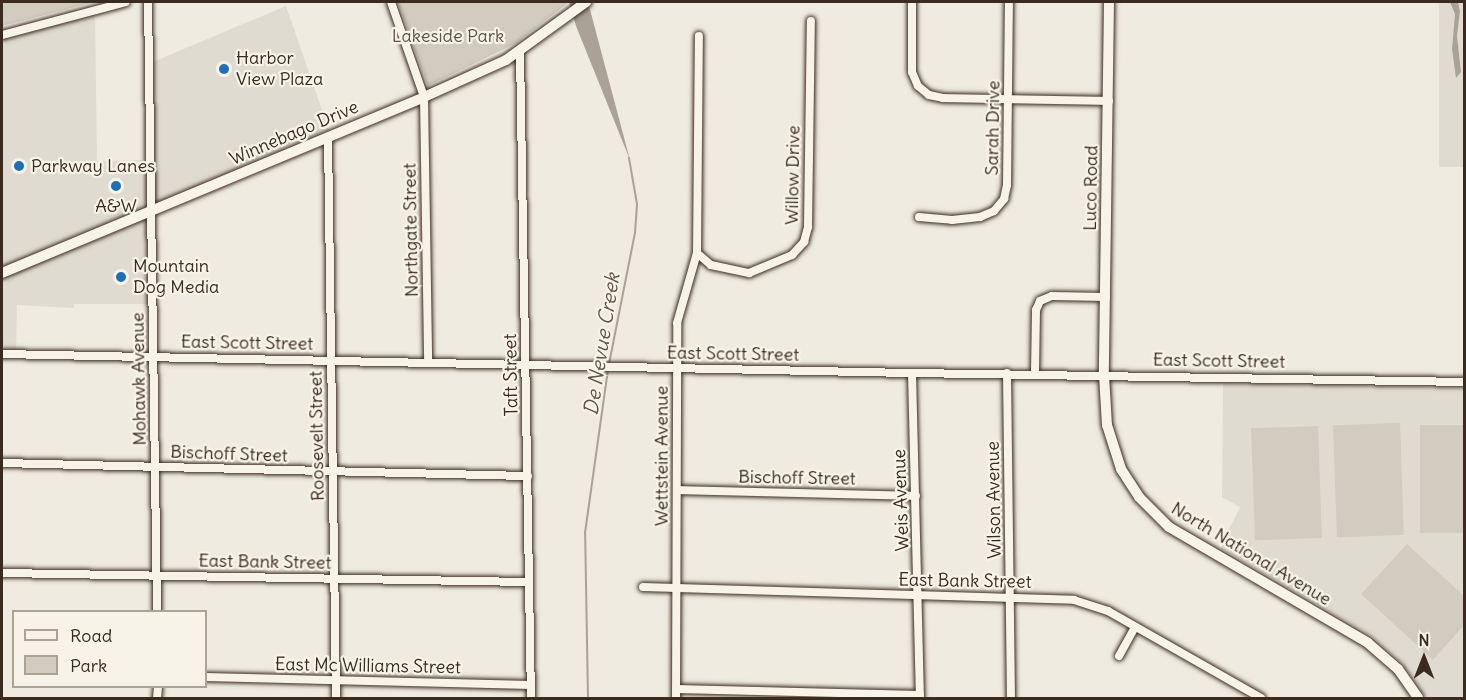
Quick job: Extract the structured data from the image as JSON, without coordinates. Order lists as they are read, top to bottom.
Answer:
{
  "streets": {
    "street": [
      "Sarah Drive",
      "Winnebago Drive",
      "Willow Drive",
      "Luco Road",
      "Northgate Street",
      "East Scott Street",
      "Taft Street",
      "Mohawk Avenue",
      "Roosevelt Street",
      "Bischoff Street",
      "Wettstein Avenue",
      "Weis Avenue",
      "Wilson Avenue",
      "North National Avenue",
      "East Bank Street",
      "East Mc Williams Street"
    ]
  },
  "crossings": [
    ["Winnebago Drive", "Northgate Street"],
    ["Winnebago Drive", "Taft Street"],
    ["Winnebago Drive", "Mohawk Avenue"],
    ["Winnebago Drive", "Roosevelt Street"],
    ["Willow Drive", "Wettstein Avenue"],
    ["Luco Road", "East Scott Street"],
    ["Luco Road", "North National Avenue"],
    ["Northgate Street", "East Scott Street"],
    ["East Scott Street", "Taft Street"],
    ["East Scott Street", "Mohawk Avenue"],
    ["East Scott Street", "Roosevelt Street"],
    ["East Scott Street", "Wettstein Avenue"],
    ["East Scott Street", "Weis Avenue"],
    ["East Scott Street", "Wilson Avenue"],
    ["East Scott Street", "North National Avenue"],
    ["Taft Street", "Bischoff Street"],
    ["Taft Street", "East Bank Street"],
    ["Taft Street", "East Mc Williams Street"],
    ["Mohawk Avenue", "Bischoff Street"],
    ["Mohawk Avenue", "East Bank Street"],
    ["Roosevelt Street", "Bischoff Street"],
    ["Roosevelt Street", "East Bank Street"],
    ["Roosevelt Street", "East Mc Williams Street"],
    ["Bischoff Street", "Wettstein Avenue"],
    ["Bischoff Street", "Weis Avenue"],
    ["Wettstein Avenue", "East Bank Street"],
    ["Weis Avenue", "East Bank Street"],
    ["Wilson Avenue", "East Bank Street"]
  ],
  "water": ["De Nevue Creek"],
  "parks": ["Lakeside Park"],
  "places": [
    "Harbor View Plaza",
    "Parkway Lanes",
    "A&W",
    "Mountain Dog Media"
  ],
  "legend": ["Road", "Park"],
  "north": "top"
}
